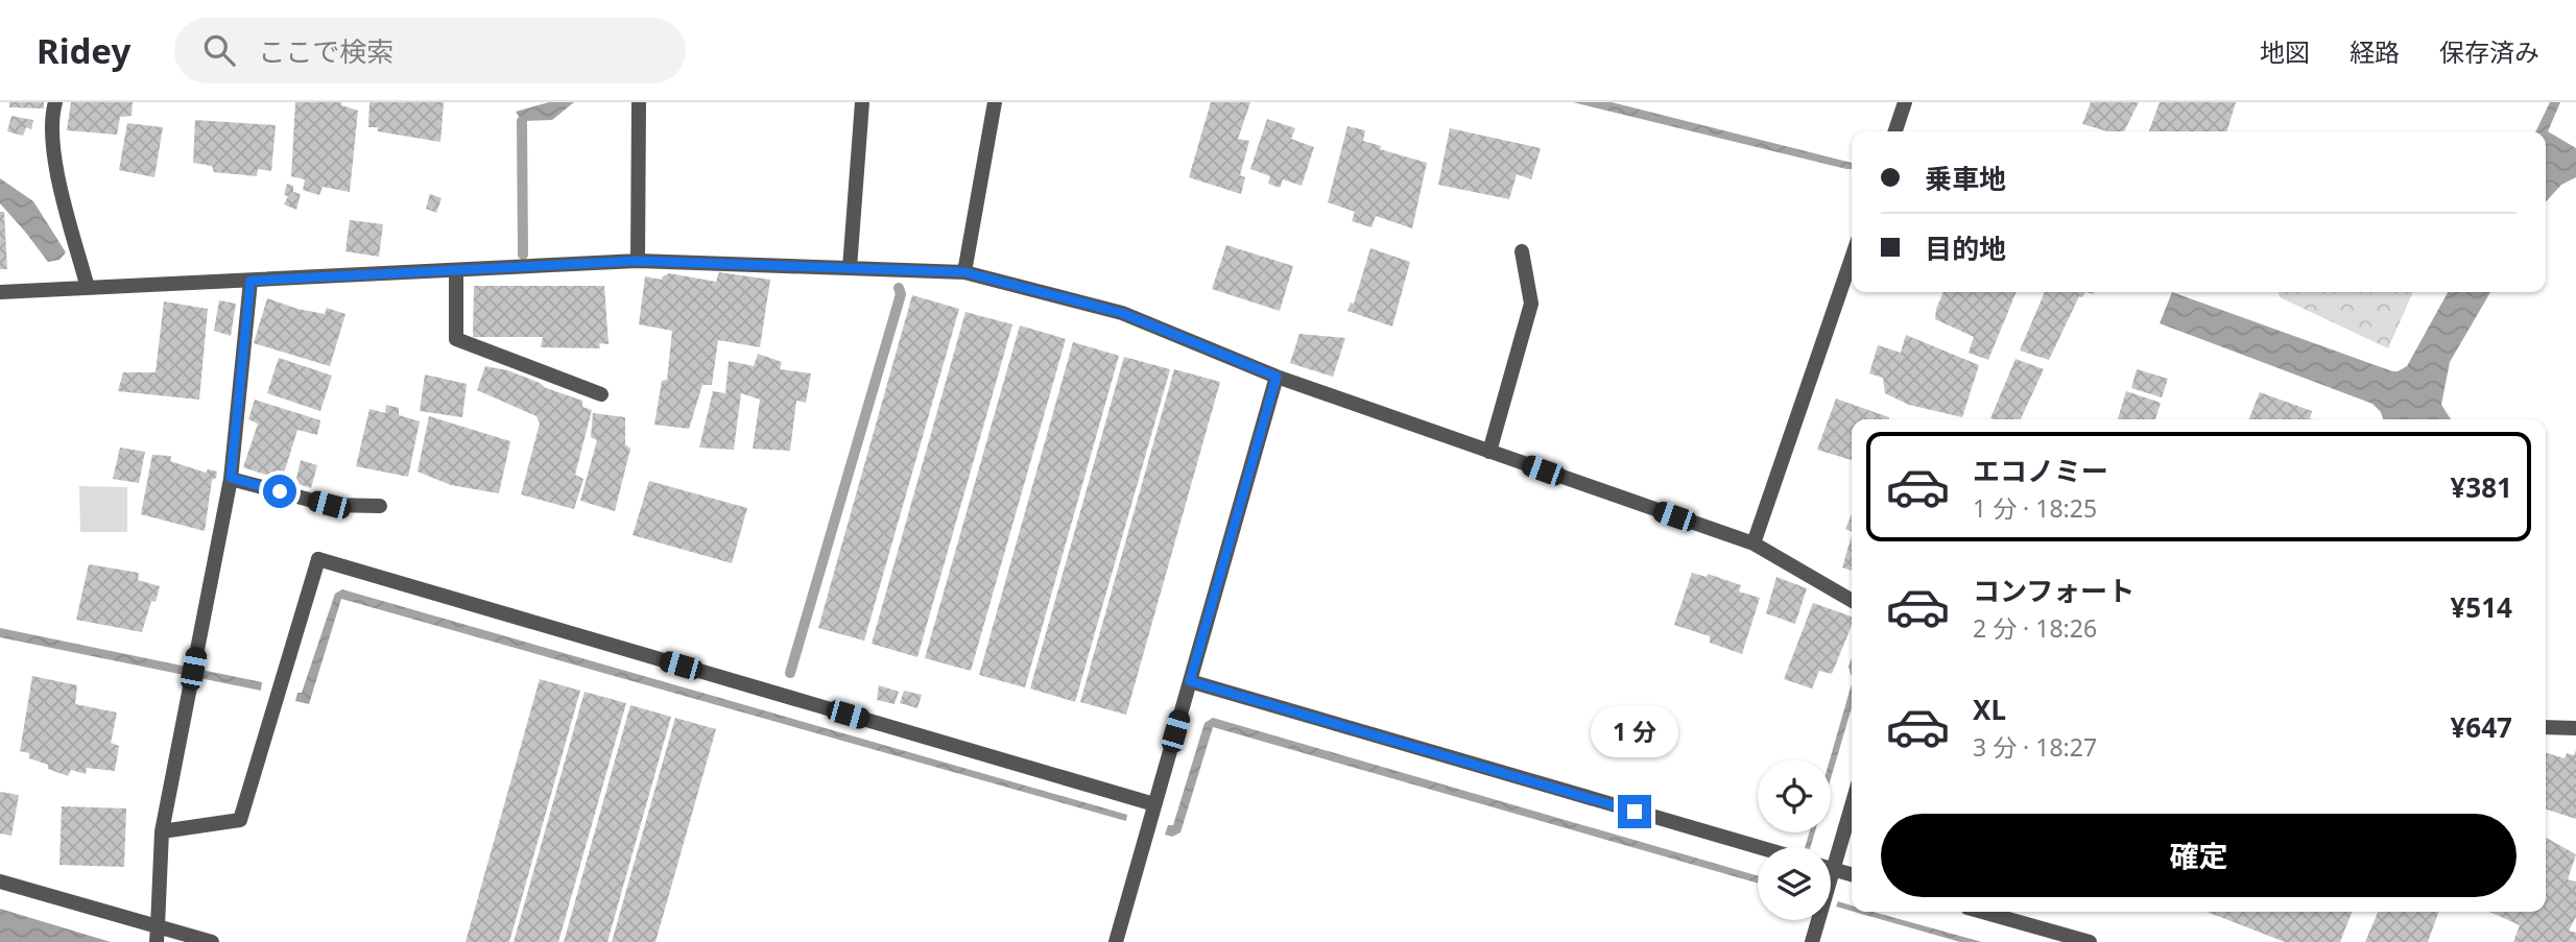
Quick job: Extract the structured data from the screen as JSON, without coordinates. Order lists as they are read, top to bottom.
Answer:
{
  "page": {
    "header": "Ridey",
    "search": "ここで検索",
    "nav": ["地図", "経路", "保存済み"],
    "banner": ["乗車地", "目的地"],
    "list": [
      {
        "name": "エコノミー",
        "note": "1 分 · 18:25",
        "value": "¥381"
      },
      {
        "name": "コンフォート",
        "note": "2 分 · 18:26",
        "value": "¥514"
      },
      {
        "name": "XL",
        "note": "3 分 · 18:27",
        "value": "¥647"
      }
    ],
    "bubble": "1 分",
    "buttons": "確定"
  }
}
